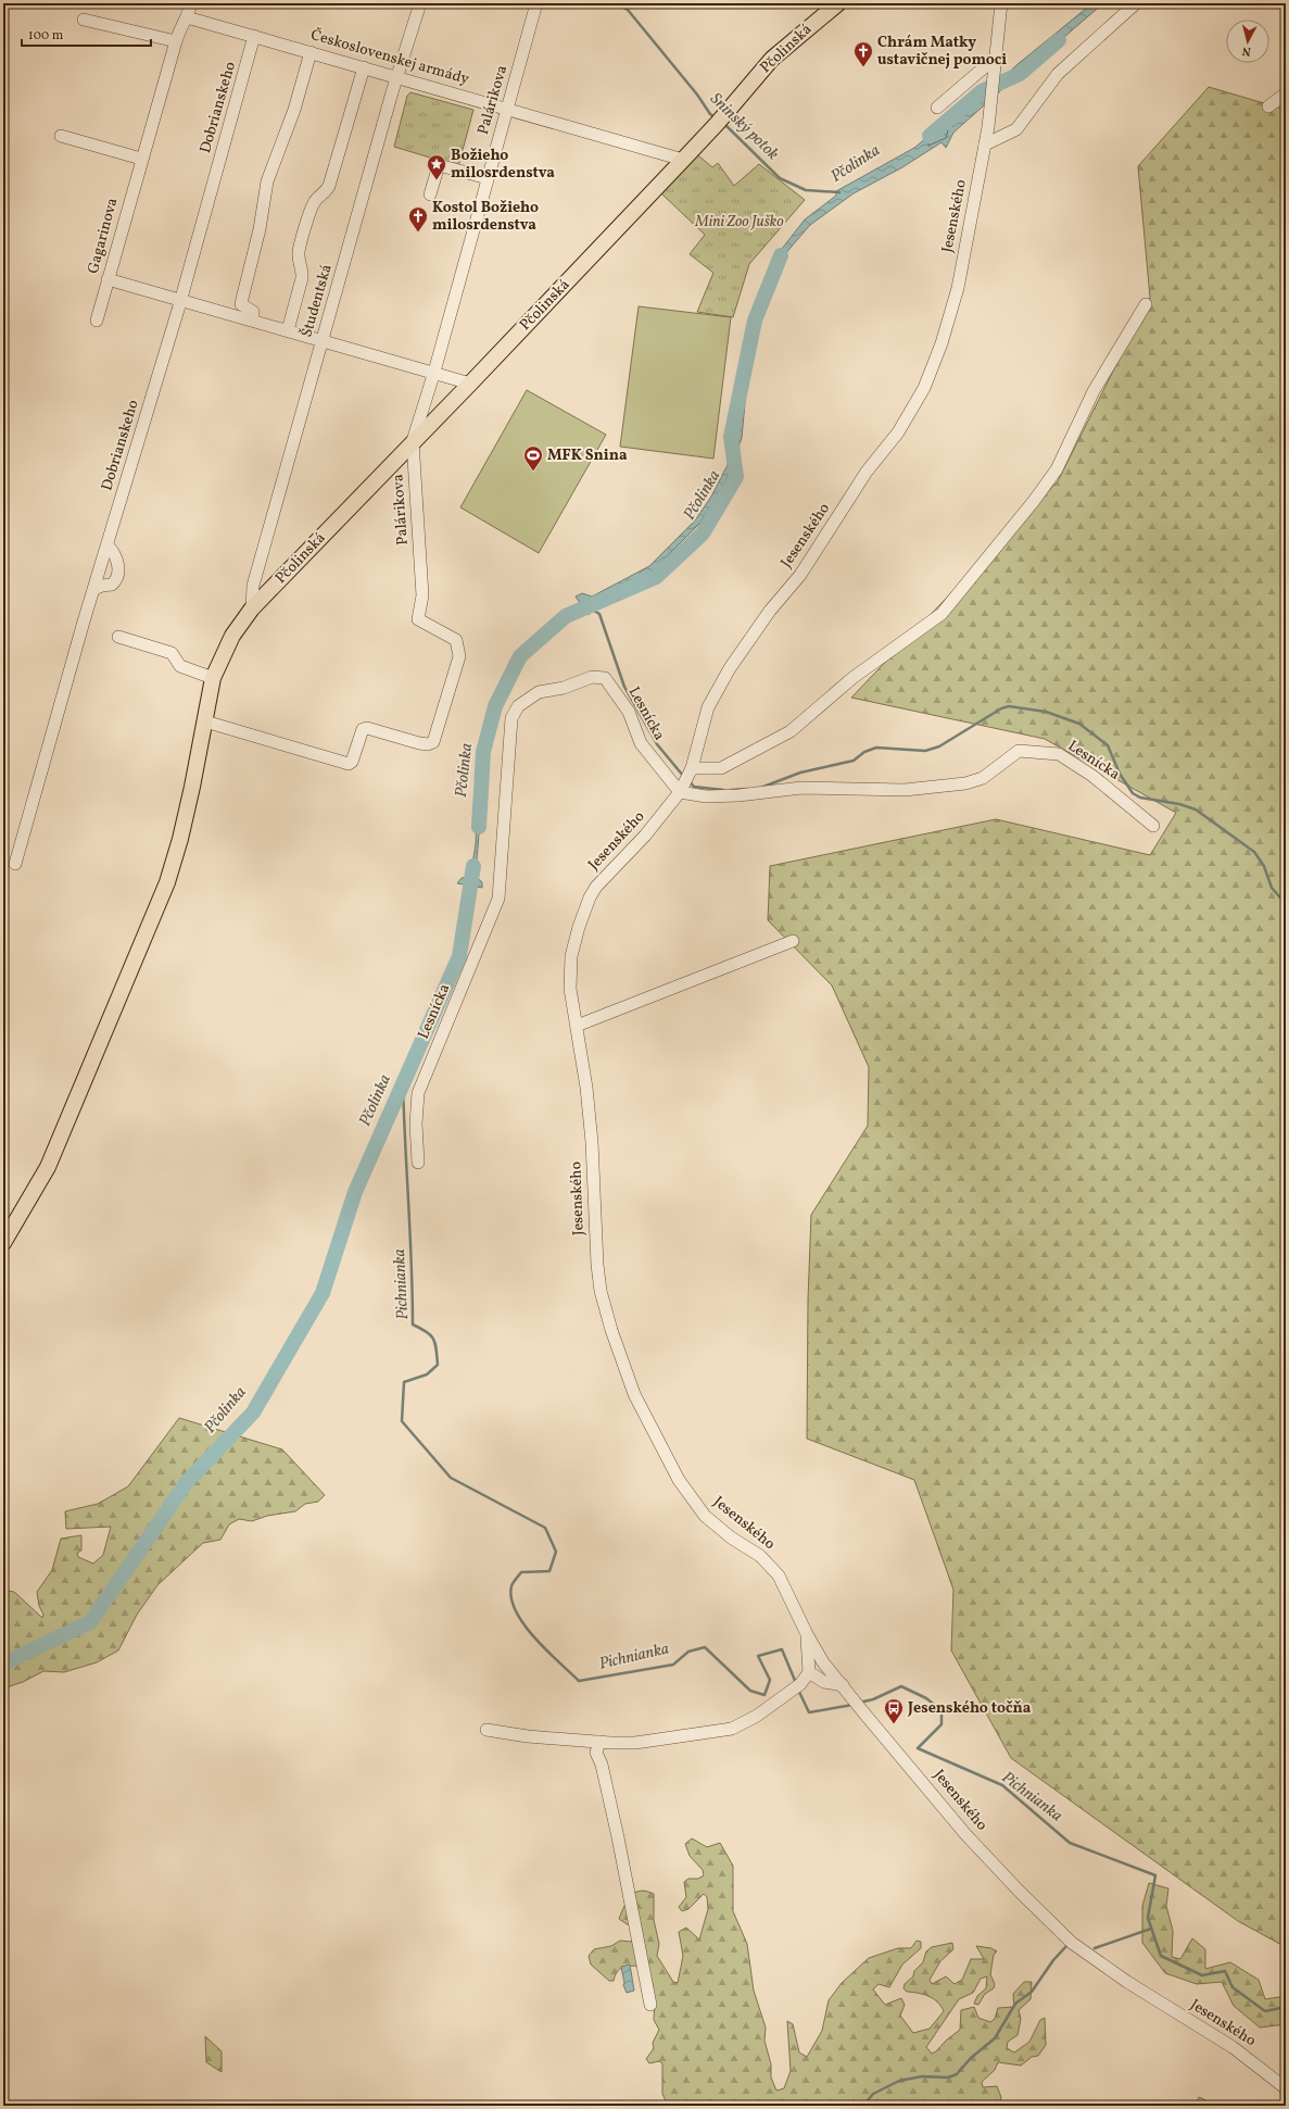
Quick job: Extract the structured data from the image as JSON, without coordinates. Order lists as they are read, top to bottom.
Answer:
{
  "streets": {
    "main road": ["Pčolinská"],
    "street": [
      "Československej armády",
      "Palárikova",
      "Dobrianskeho",
      "Jesenského",
      "Gagarinova",
      "Študentská",
      "Lesnícka"
    ]
  },
  "crossings": [
    ["Pčolinská", "Československej armády"],
    ["Pčolinská", "Palárikova"],
    ["Pčolinská", "Študentská"],
    ["Československej armády", "Palárikova"],
    ["Československej armády", "Dobrianskeho"],
    ["Československej armády", "Gagarinova"],
    ["Československej armády", "Študentská"],
    ["Jesenského", "Lesnícka"]
  ],
  "water": ["Sninský potok", "Pčolinka", "Pichnianka"],
  "parks": ["Mini Zoo Juško"],
  "places": {
    "church": ["Chrám Matky ustavičnej pomoci", "Kostol Božieho milosrdenstva"],
    "place": ["Božieho milosrdenstva"],
    "sports": ["MFK Snina"],
    "bus stop": ["Jesenského točňa"]
  },
  "scale_bar": "100 m",
  "north": "bottom"
}
